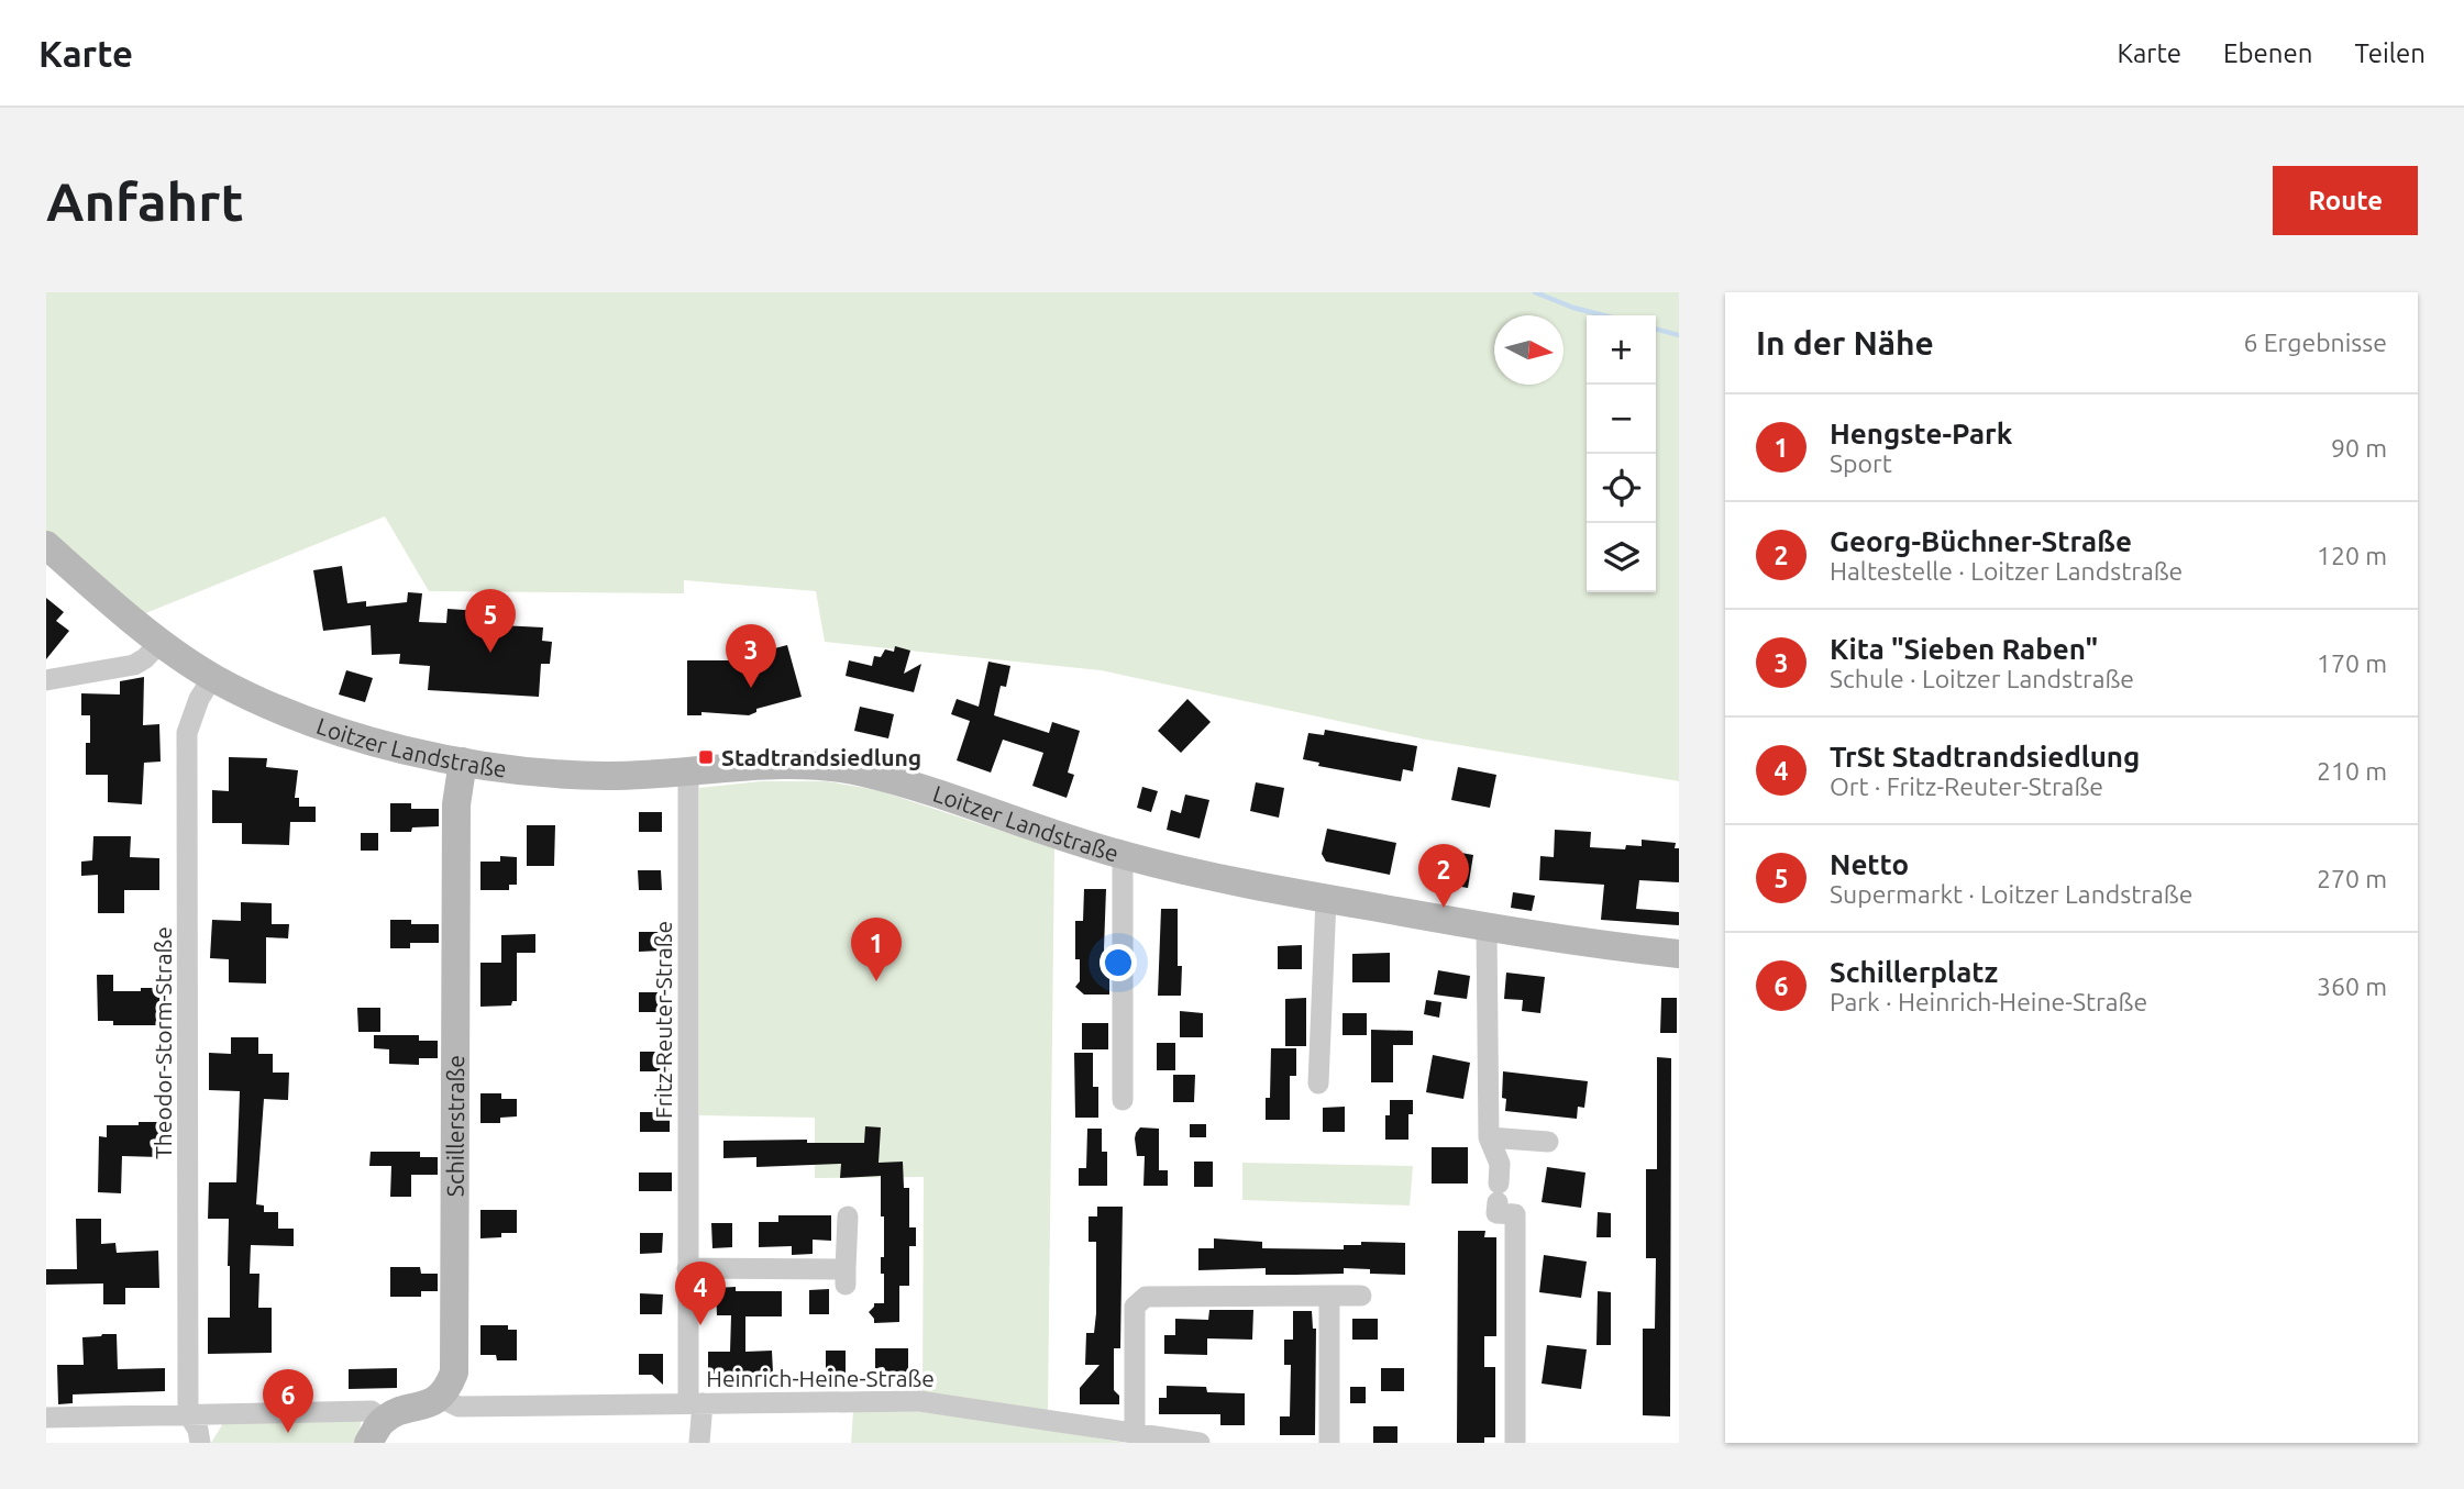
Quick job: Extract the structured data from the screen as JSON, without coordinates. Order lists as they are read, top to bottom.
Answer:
{
  "streets": {
    "main road": ["Loitzer Landstraße", "Schillerstraße"],
    "street": ["Fritz-Reuter-Straße", "Theodor-Storm-Straße", "Heinrich-Heine-Straße"]
  },
  "crossings": [
    ["Loitzer Landstraße", "Fritz-Reuter-Straße"],
    ["Loitzer Landstraße", "Theodor-Storm-Straße"],
    ["Loitzer Landstraße", "Schillerstraße"],
    ["Fritz-Reuter-Straße", "Heinrich-Heine-Straße"],
    ["Schillerstraße", "Heinrich-Heine-Straße"]
  ],
  "places": {
    "transit": ["Stadtrandsiedlung"]
  },
  "north": "right",
  "page": {
    "header": "Karte",
    "nav": ["Karte", "Ebenen", "Teilen"],
    "buttons": "Route",
    "title": "Anfahrt",
    "heading": ["In der Nähe", "6 Ergebnisse"],
    "map_buttons": ["+", "−"],
    "list": [
      {
        "mark": "1",
        "name": "Hengste-Park",
        "note": "Sport",
        "value": "90 m"
      },
      {
        "mark": "2",
        "name": "Georg-Büchner-Straße",
        "note": "Haltestelle · Loitzer Landstraße",
        "value": "120 m"
      },
      {
        "mark": "3",
        "name": "Kita \"Sieben Raben\"",
        "note": "Schule · Loitzer Landstraße",
        "value": "170 m"
      },
      {
        "mark": "4",
        "name": "TrSt Stadtrandsiedlung",
        "note": "Ort · Fritz-Reuter-Straße",
        "value": "210 m"
      },
      {
        "mark": "5",
        "name": "Netto",
        "note": "Supermarkt · Loitzer Landstraße",
        "value": "270 m"
      },
      {
        "mark": "6",
        "name": "Schillerplatz",
        "note": "Park · Heinrich-Heine-Straße",
        "value": "360 m"
      }
    ],
    "pins": [
      "5",
      "3",
      "2",
      "1",
      "4",
      "6"
    ]
  }
}
